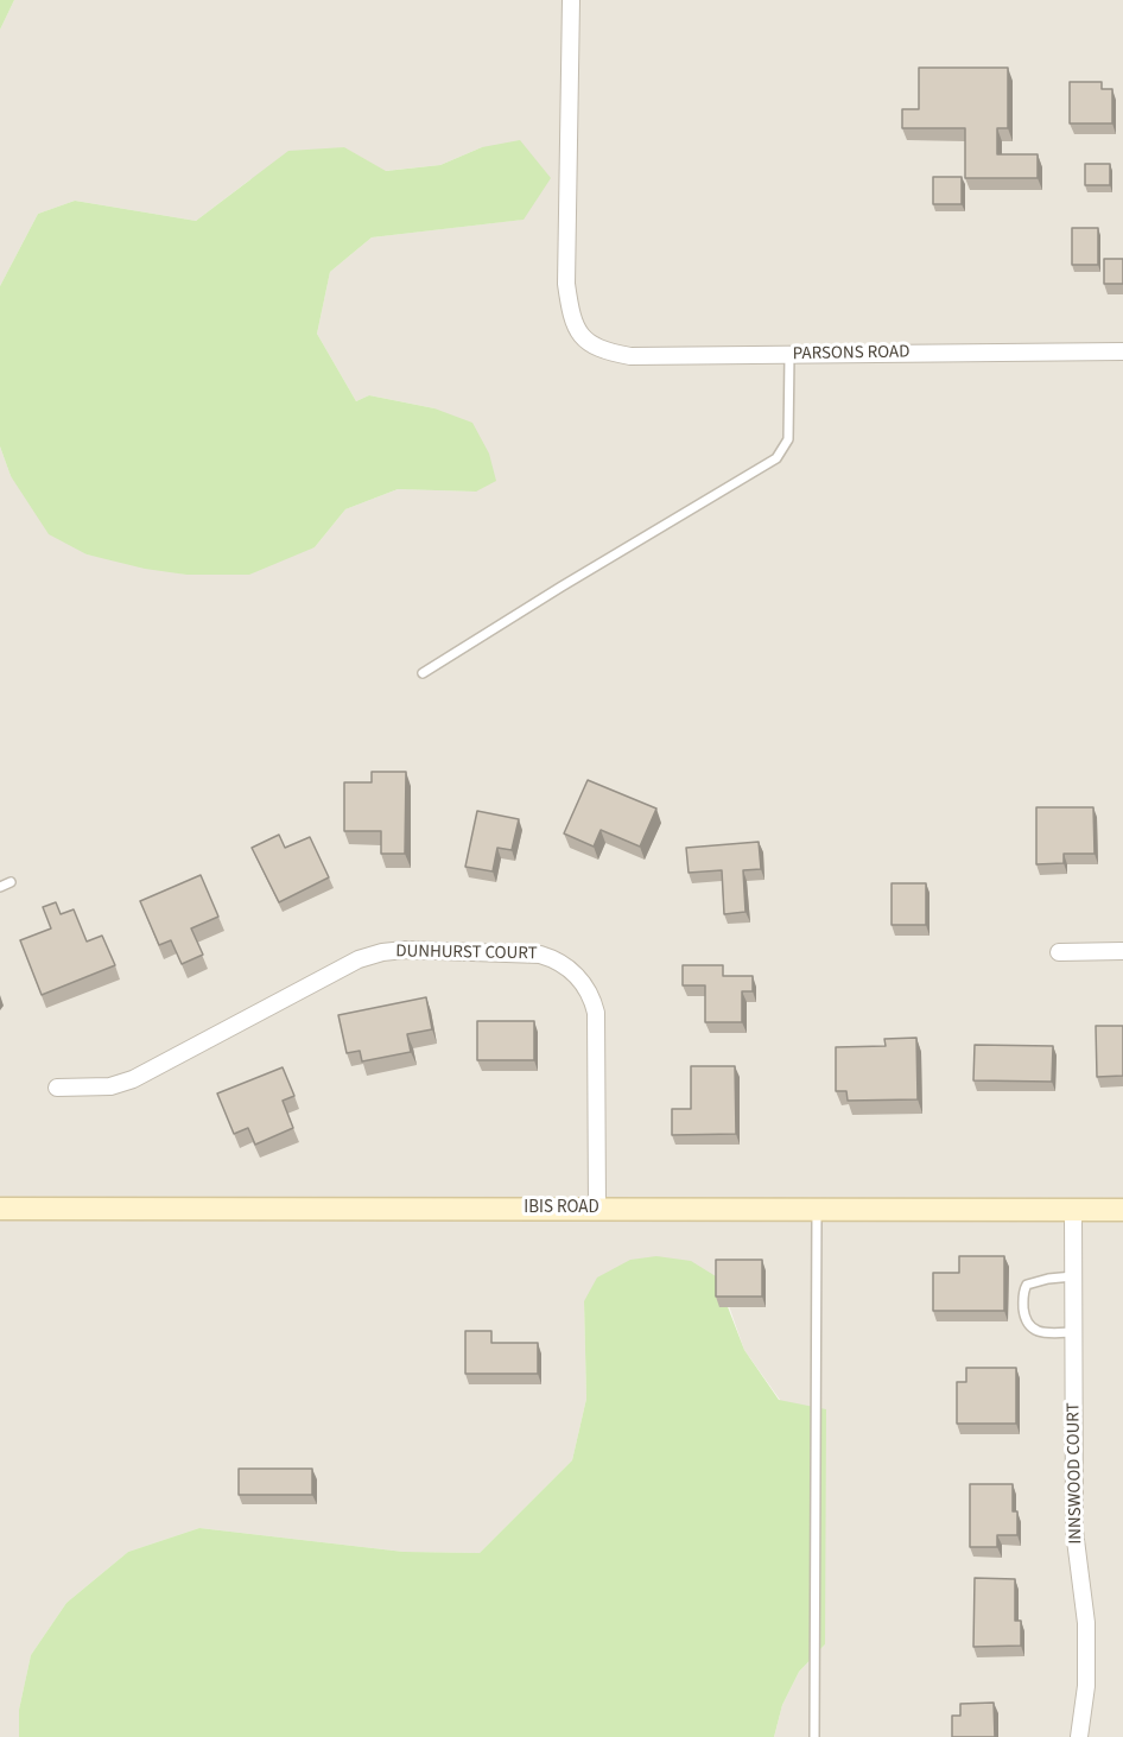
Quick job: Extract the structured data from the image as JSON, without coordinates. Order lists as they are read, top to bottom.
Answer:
{
  "streets": {
    "street": [
      "PARSONS ROAD",
      "DUNHURST COURT",
      "IBIS ROAD",
      "INNSWOOD COURT"
    ]
  },
  "crossings": [
    ["DUNHURST COURT", "IBIS ROAD"],
    ["IBIS ROAD", "INNSWOOD COURT"]
  ]
}
